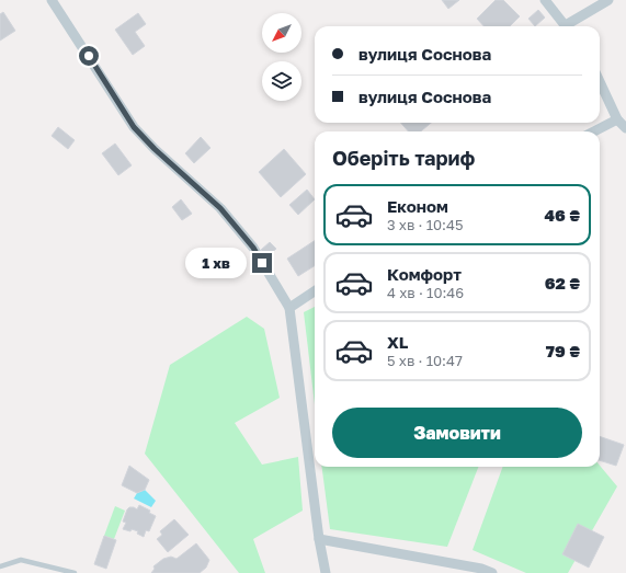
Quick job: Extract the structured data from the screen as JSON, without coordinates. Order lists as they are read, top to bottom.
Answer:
{
  "north": "bottom left",
  "page": {
    "banner": ["вулиця Соснова", "вулиця Соснова"],
    "heading": "Оберіть тариф",
    "list": [
      {
        "name": "Економ",
        "note": "3 хв · 10:45",
        "value": "46 ₴"
      },
      {
        "name": "Комфорт",
        "note": "4 хв · 10:46",
        "value": "62 ₴"
      },
      {
        "name": "XL",
        "note": "5 хв · 10:47",
        "value": "79 ₴"
      }
    ],
    "bubble": "1 хв",
    "buttons": "Замовити"
  }
}
